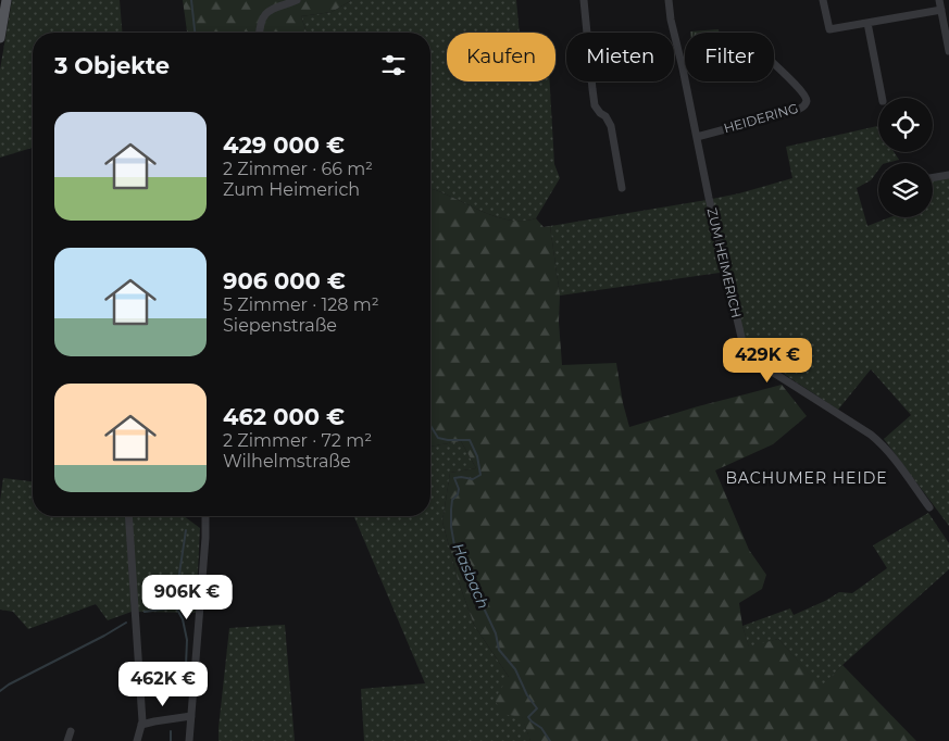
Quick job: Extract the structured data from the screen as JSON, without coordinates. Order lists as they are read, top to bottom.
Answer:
{
  "streets": {
    "street": ["HEIDERING", "ZUM HEIMERICH"]
  },
  "crossings": [
    ["HEIDERING", "ZUM HEIMERICH"]
  ],
  "districts": ["BACHUMER HEIDE"],
  "water": ["Hasbach"],
  "page": {
    "chip": ["Kaufen", "Mieten", "Filter"],
    "heading": "3 Objekte",
    "list": [
      {
        "name": "429 000 €",
        "note": "2 Zimmer · 66 m² · Zum Heimerich"
      },
      {
        "name": "906 000 €",
        "note": "5 Zimmer · 128 m² · Siepenstraße"
      },
      {
        "name": "462 000 €",
        "note": "2 Zimmer · 72 m² · Wilhelmstraße"
      }
    ],
    "price": ["429K €", "906K €", "462K €"]
  }
}
